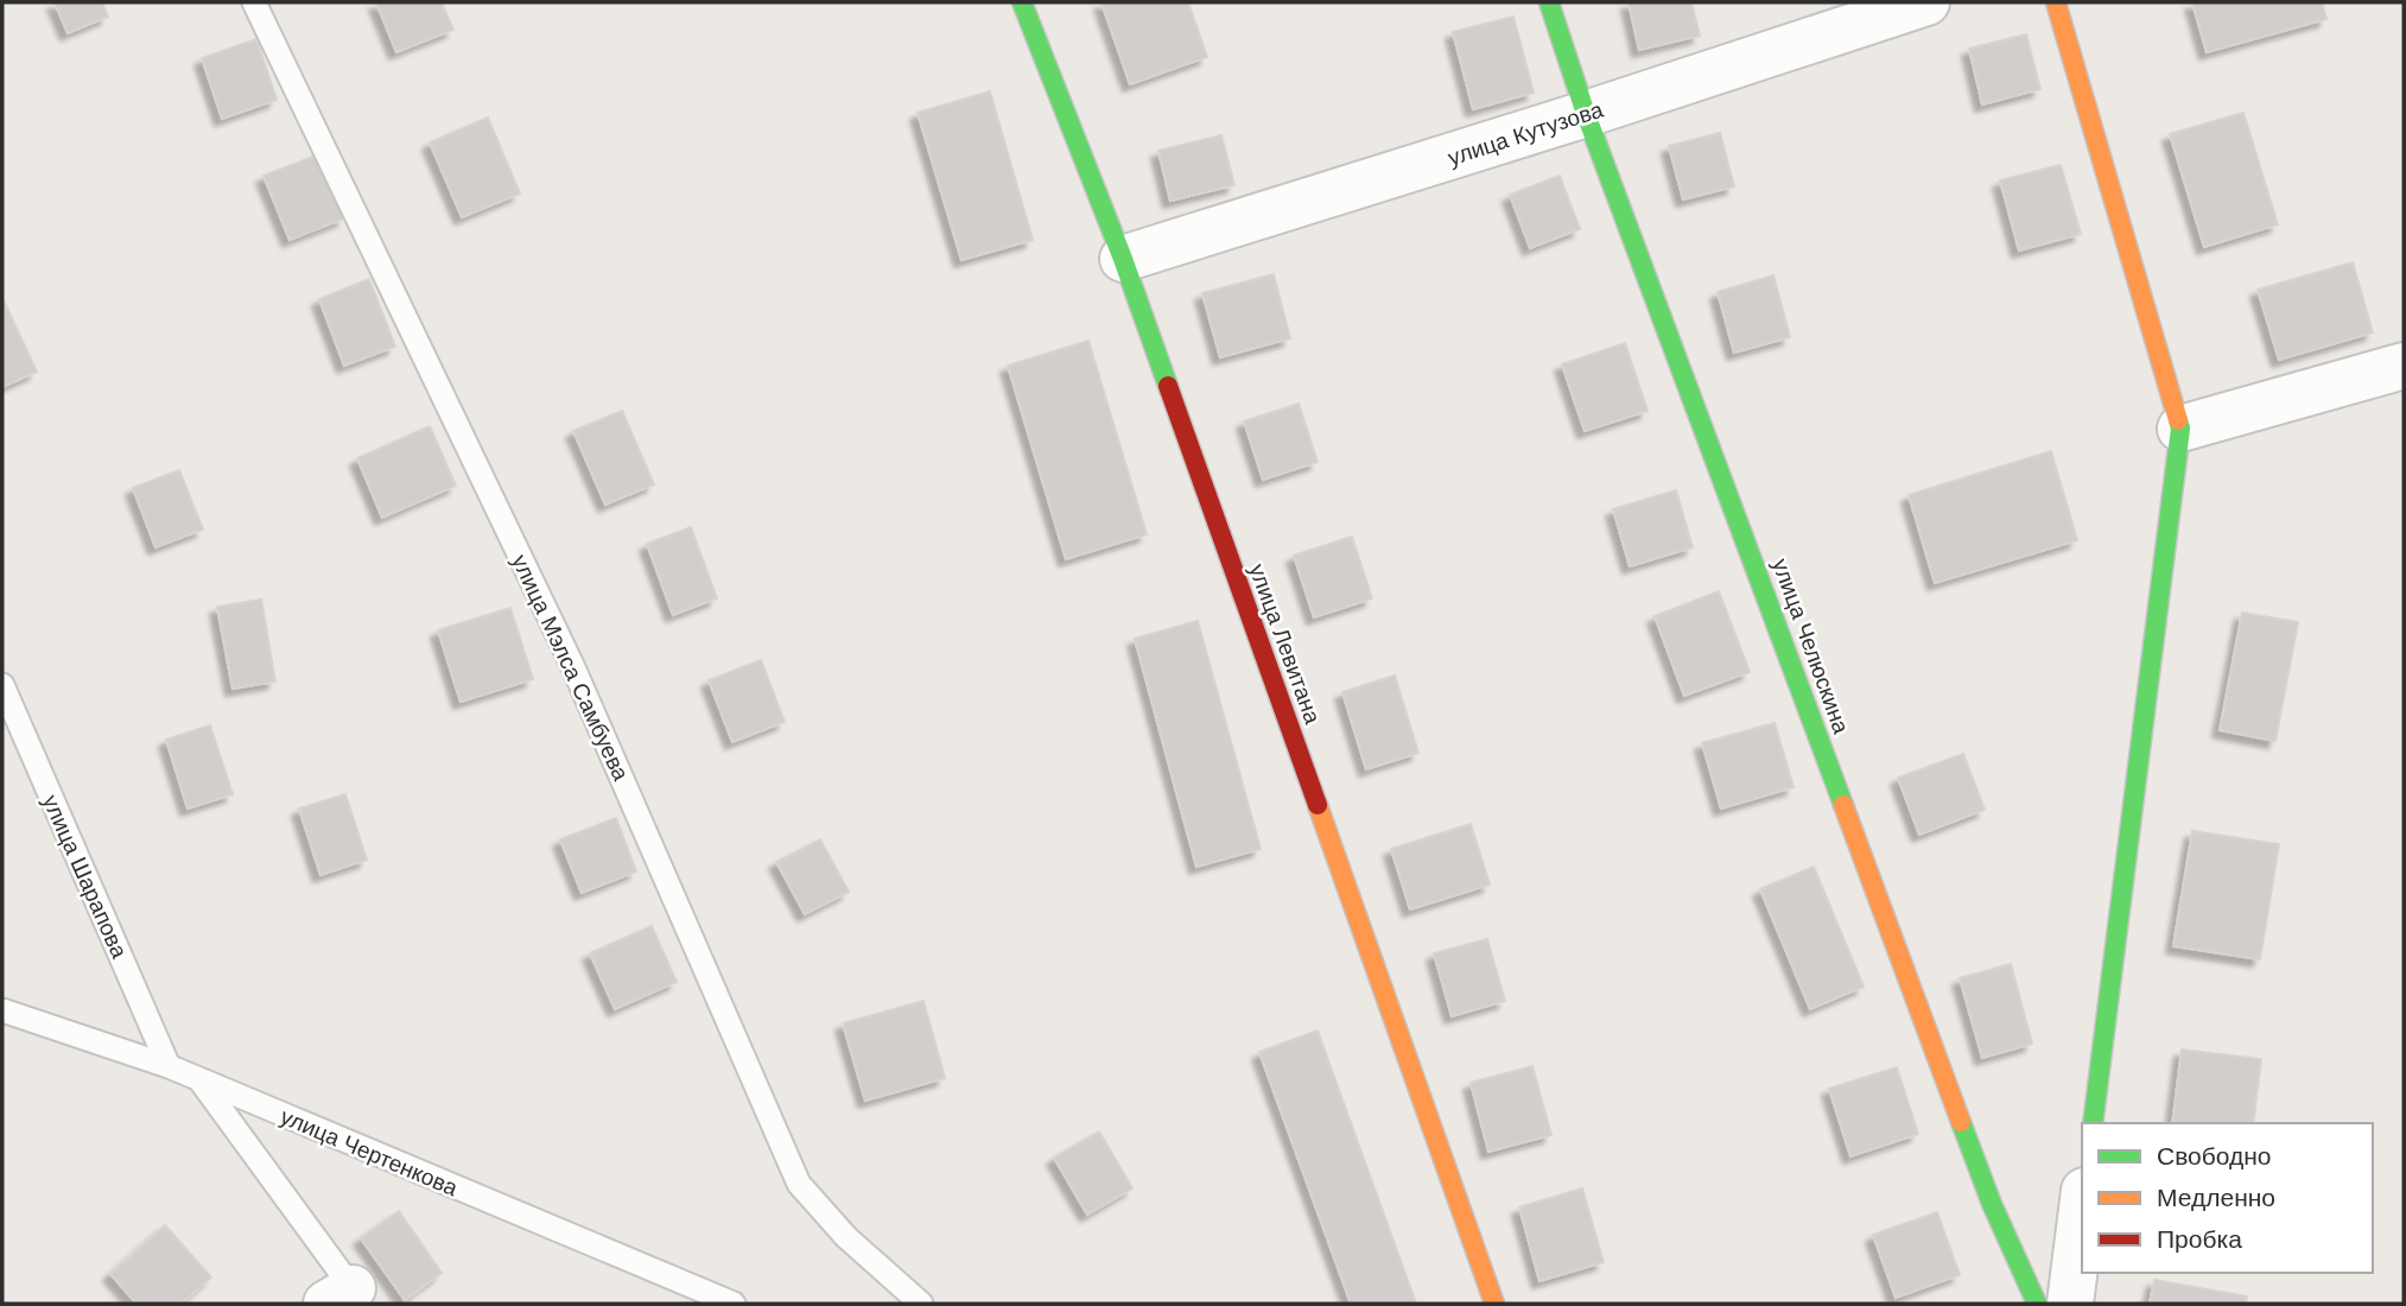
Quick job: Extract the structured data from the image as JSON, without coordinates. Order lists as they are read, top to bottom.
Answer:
{
  "streets": {
    "street": ["улица Кутузова", "улица Левитана", "улица Челюскина"],
    "lane": ["улица Мэлса Самбуева", "улица Шарапова", "улица Чертенкова"]
  },
  "crossings": [
    ["улица Кутузова", "улица Левитана"],
    ["улица Кутузова", "улица Челюскина"],
    ["улица Шарапова", "улица Чертенкова"]
  ],
  "legend": ["Свободно", "Медленно", "Пробка"]
}
